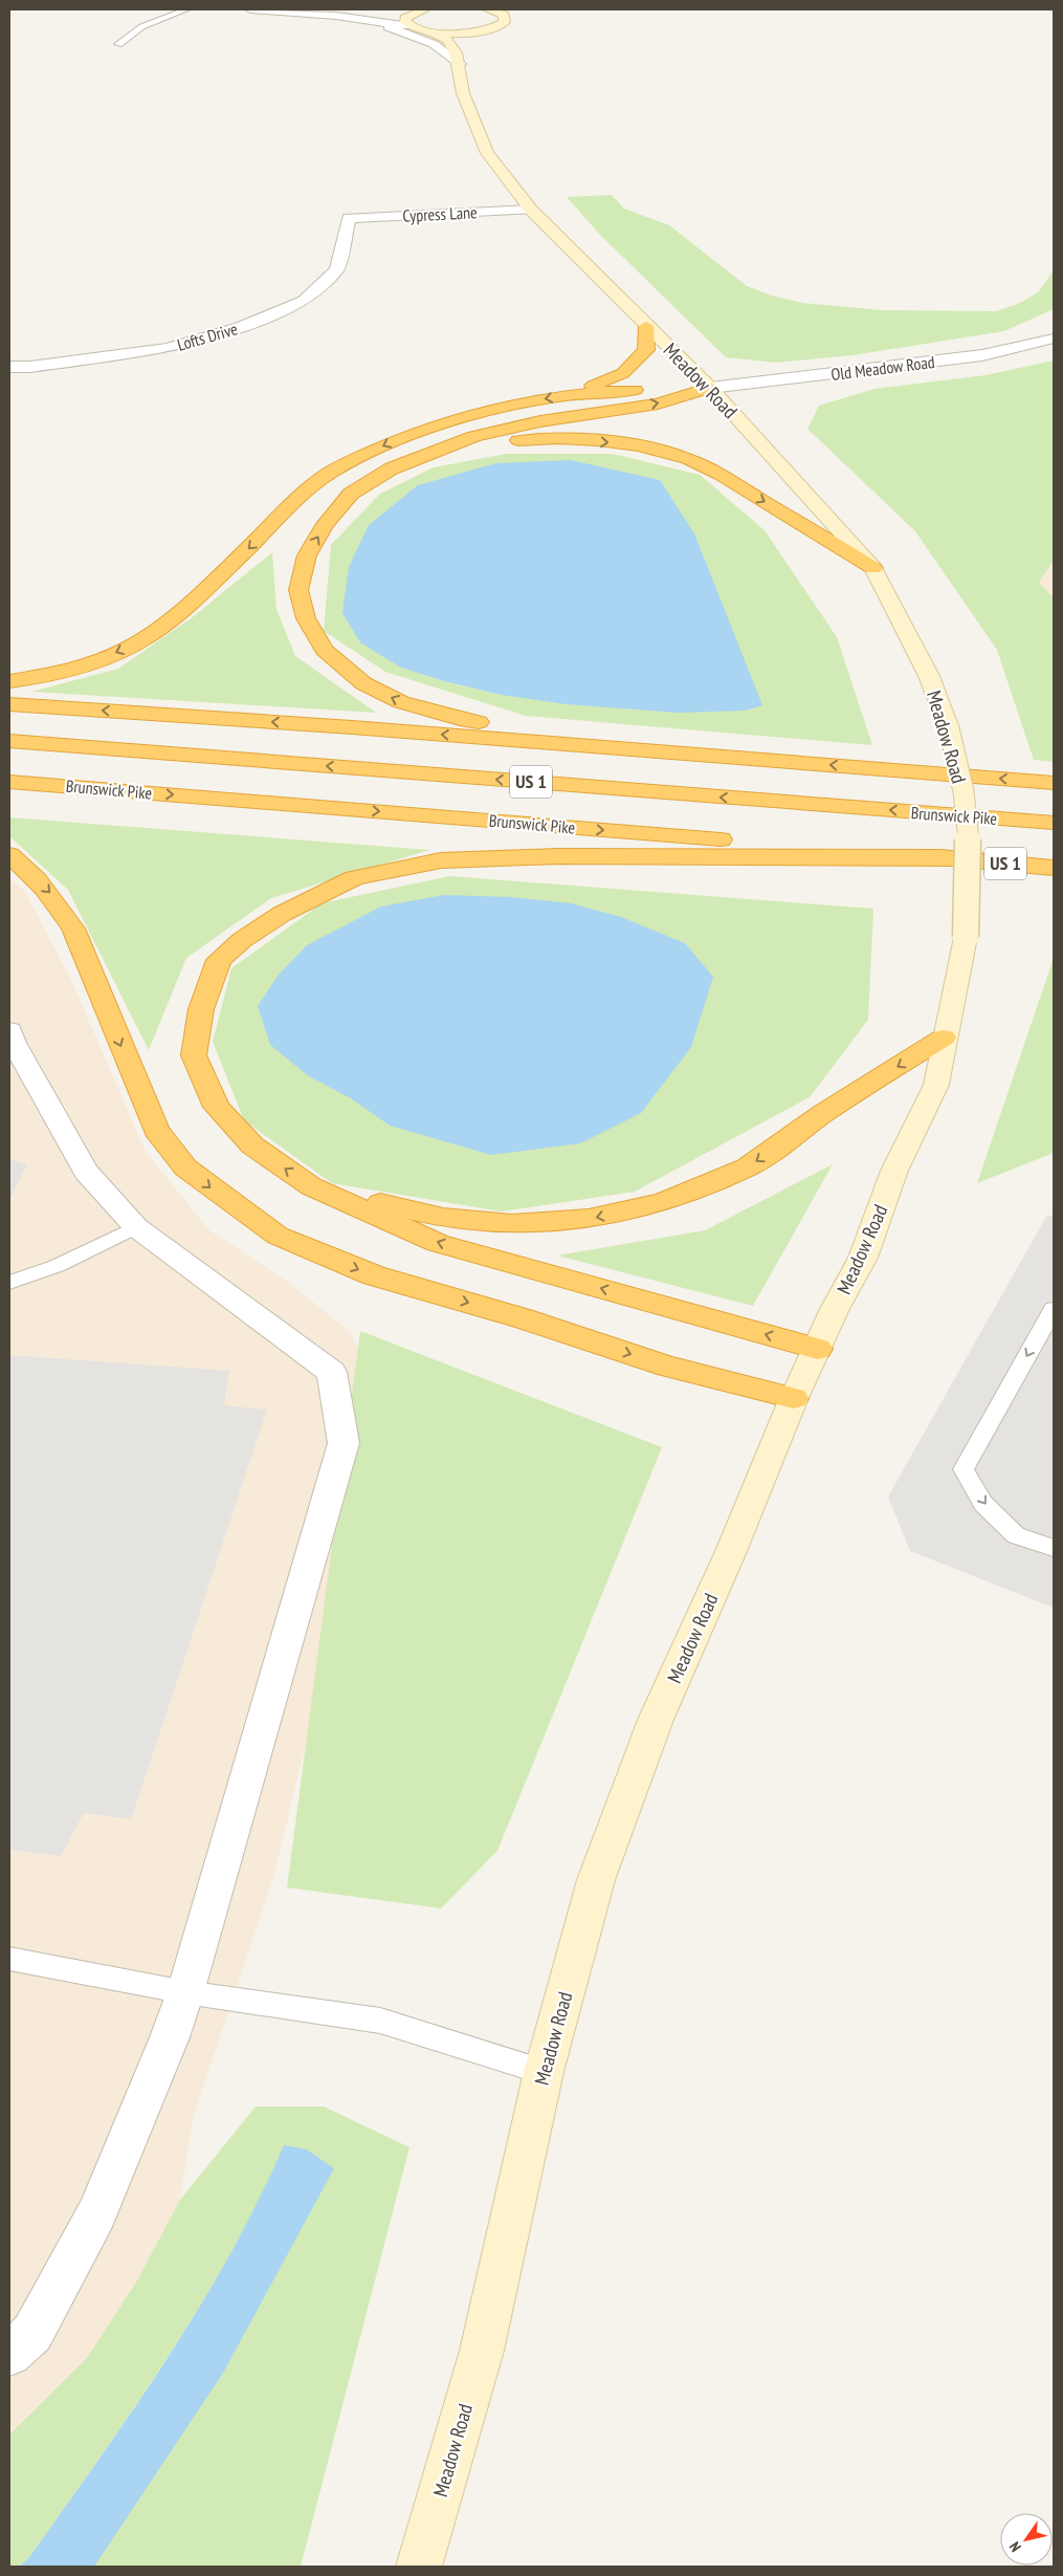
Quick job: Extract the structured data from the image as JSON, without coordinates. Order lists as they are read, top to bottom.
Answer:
{
  "streets": {
    "highway": ["US 1", "Brunswick Pike"],
    "street": [
      "Cypress Lane",
      "Lofts Drive",
      "Old Meadow Road",
      "Meadow Road"
    ]
  },
  "crossings": [
    ["Cypress Lane", "Lofts Drive"],
    ["Cypress Lane", "Meadow Road"],
    ["Old Meadow Road", "Meadow Road"]
  ],
  "north": "bottom left"
}
